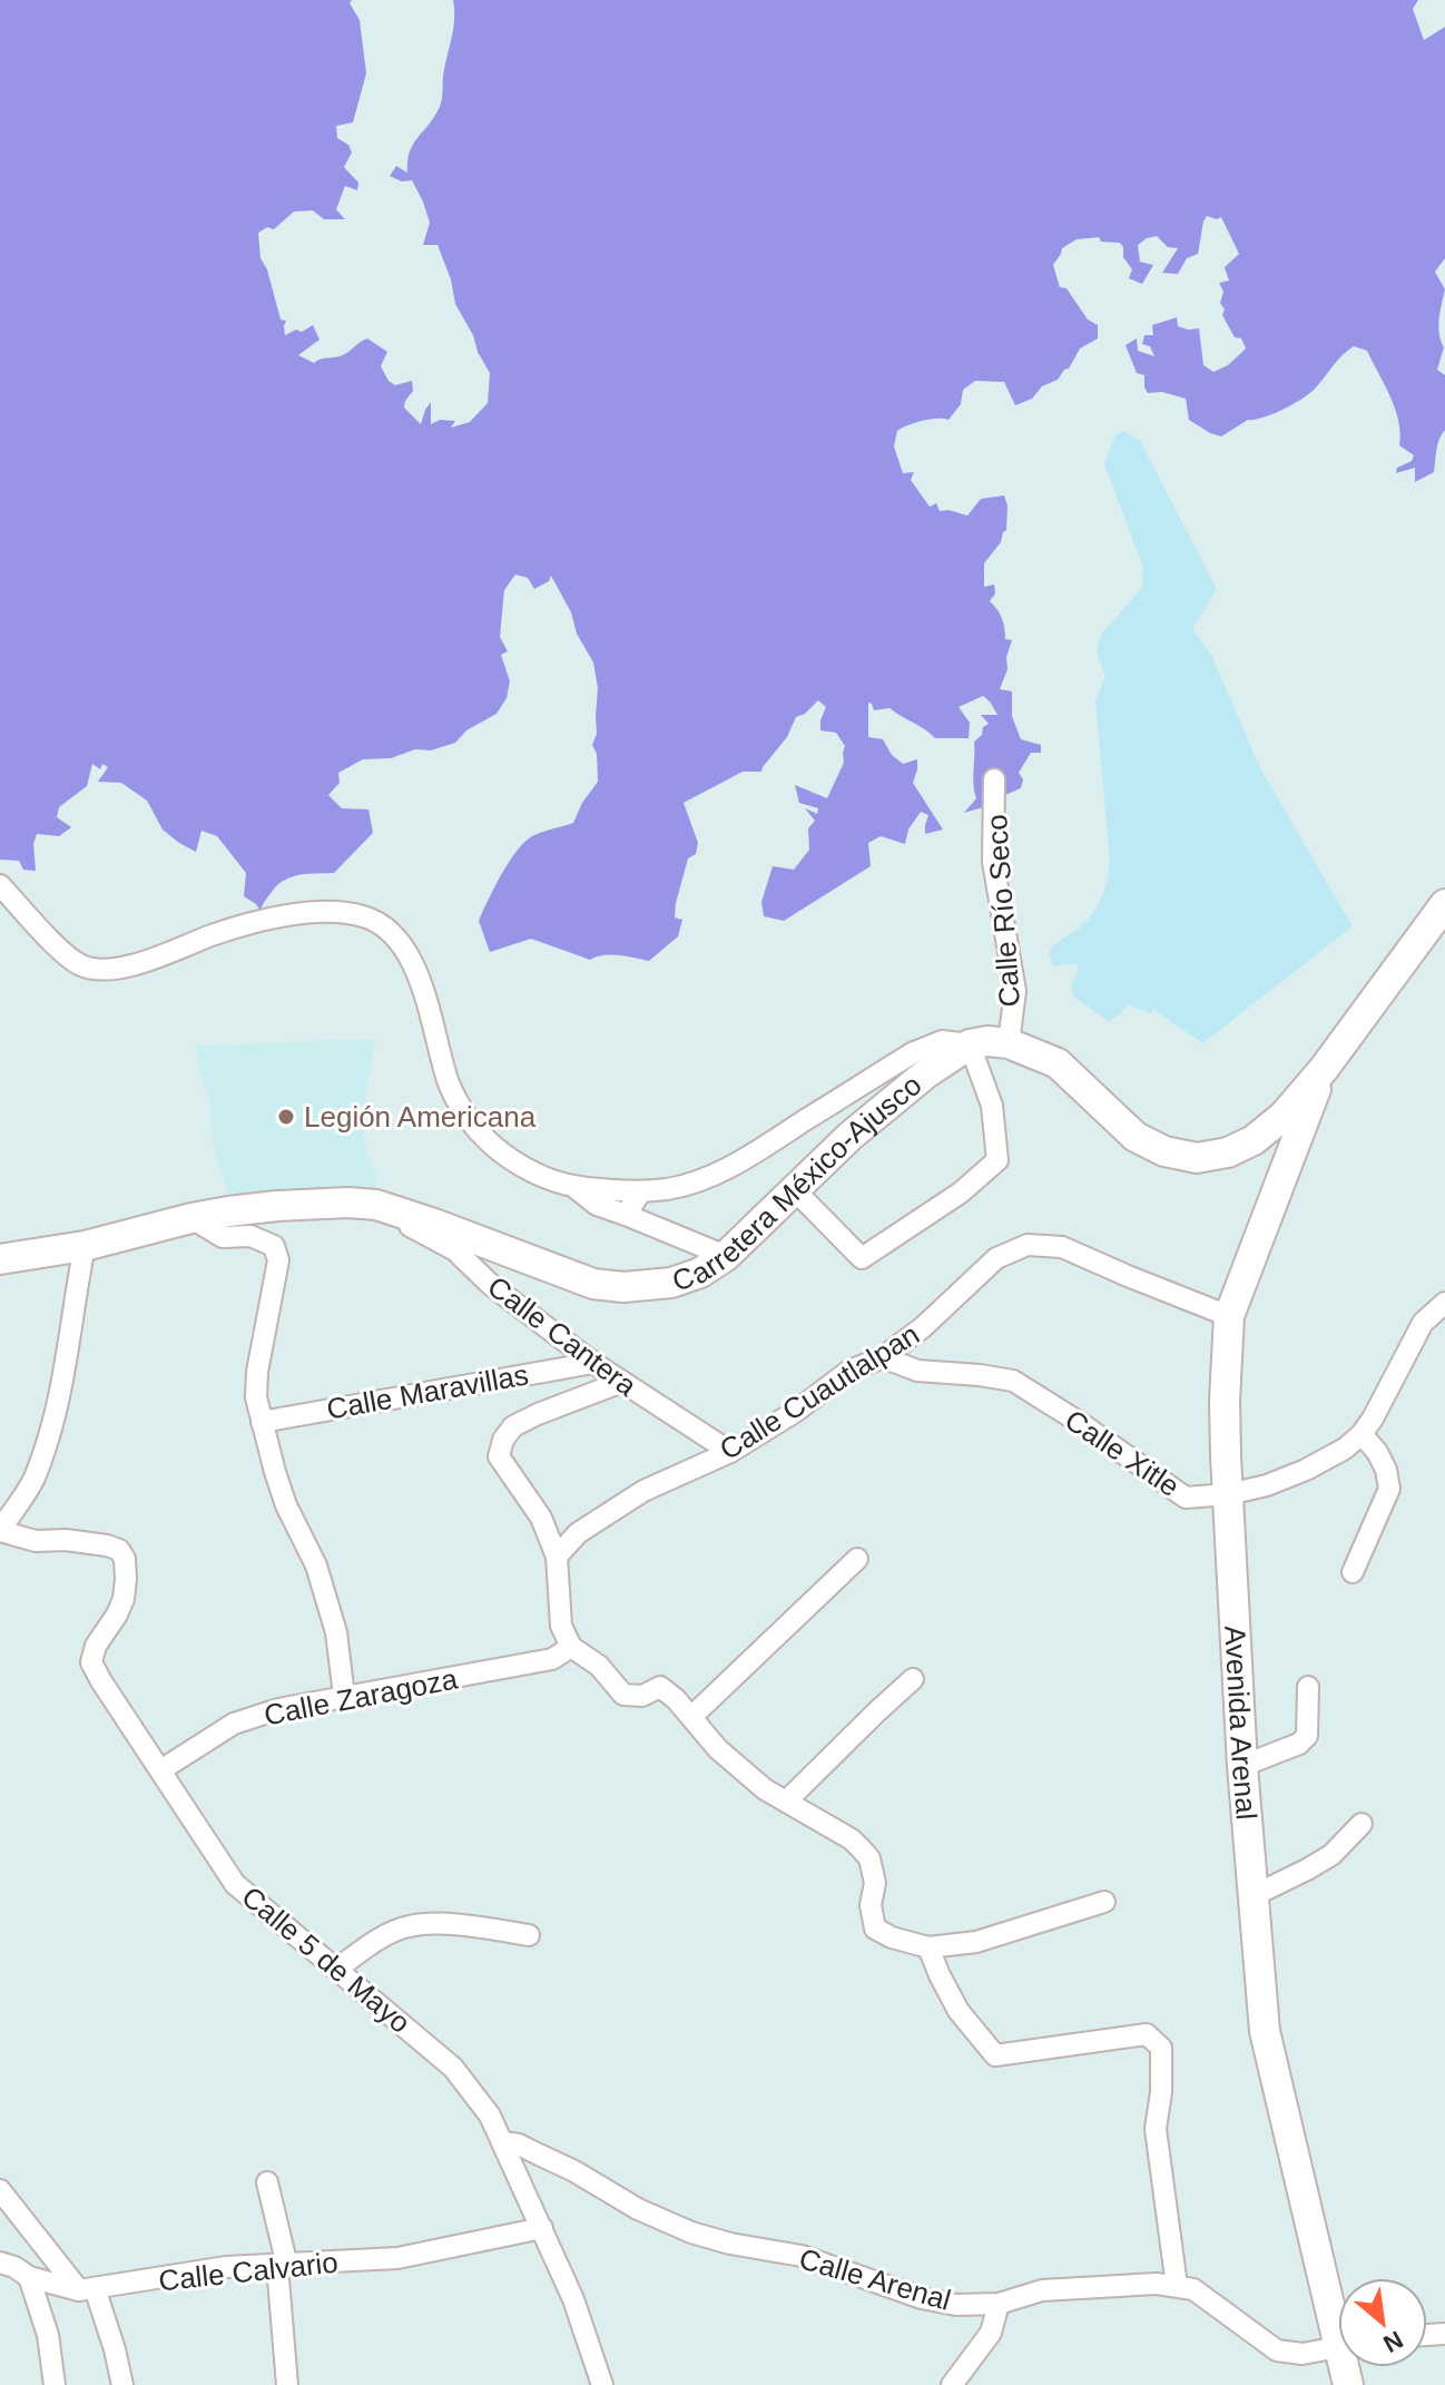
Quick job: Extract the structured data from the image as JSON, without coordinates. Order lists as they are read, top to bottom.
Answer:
{
  "streets": {
    "main road": ["Carretera México-Ajusco", "Avenida Arenal"],
    "street": [
      "Calle Río Seco",
      "Calle Cantera",
      "Calle Maravillas",
      "Calle Cuautlalpan",
      "Calle Xitle",
      "Calle Zaragoza",
      "Calle 5 de Mayo",
      "Calle Calvario",
      "Calle Arenal"
    ]
  },
  "crossings": [
    ["Calle Río Seco", "Carretera México-Ajusco"],
    ["Carretera México-Ajusco", "Calle Cantera"],
    ["Calle Cantera", "Calle Maravillas"],
    ["Calle Cantera", "Calle Cuautlalpan"],
    ["Calle Cuautlalpan", "Calle Xitle"],
    ["Calle Cuautlalpan", "Avenida Arenal"],
    ["Calle Xitle", "Avenida Arenal"],
    ["Calle Zaragoza", "Calle 5 de Mayo"],
    ["Calle 5 de Mayo", "Calle Calvario"],
    ["Calle 5 de Mayo", "Calle Arenal"]
  ],
  "places": ["Legión Americana"],
  "north": "bottom right"
}
